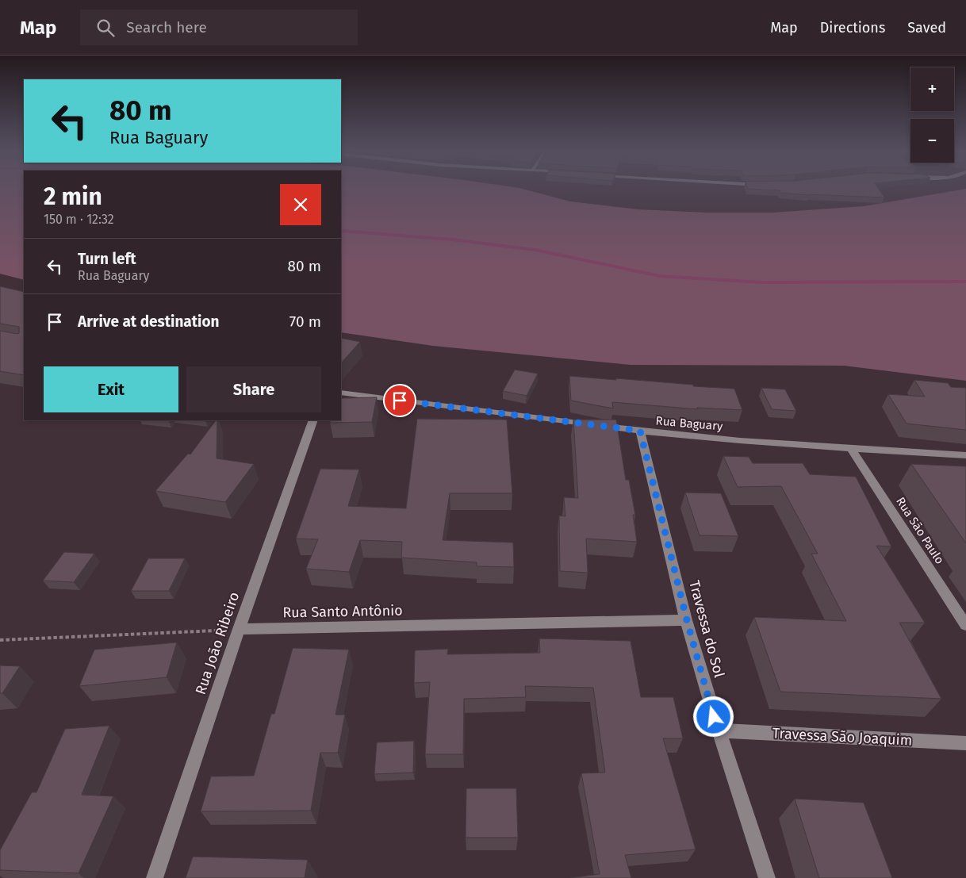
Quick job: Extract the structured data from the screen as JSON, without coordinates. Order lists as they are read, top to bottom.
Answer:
{
  "streets": {
    "street": [
      "Rua Baguary",
      "Rua São Paulo",
      "Rua Santo Antônio",
      "Travessa do Sol",
      "Rua João Ribeiro",
      "Travessa São Joaquim"
    ]
  },
  "crossings": [
    ["Rua Baguary", "Rua São Paulo"],
    ["Rua Baguary", "Travessa do Sol"],
    ["Rua Santo Antônio", "Travessa do Sol"],
    ["Rua Santo Antônio", "Rua João Ribeiro"],
    ["Travessa do Sol", "Travessa São Joaquim"]
  ],
  "page": {
    "header": "Map",
    "search": "Search here",
    "nav": ["Map", "Directions", "Saved"],
    "map_buttons": ["+", "−"],
    "turn": ["80 m", "Rua Baguary"],
    "heading": ["2 min", "150 m · 12:32"],
    "list": [
      {
        "name": "Turn left",
        "note": "Rua Baguary",
        "value": "80 m"
      },
      {
        "name": "Arrive at destination",
        "value": "70 m"
      }
    ],
    "buttons": ["Exit", "Share"]
  }
}
